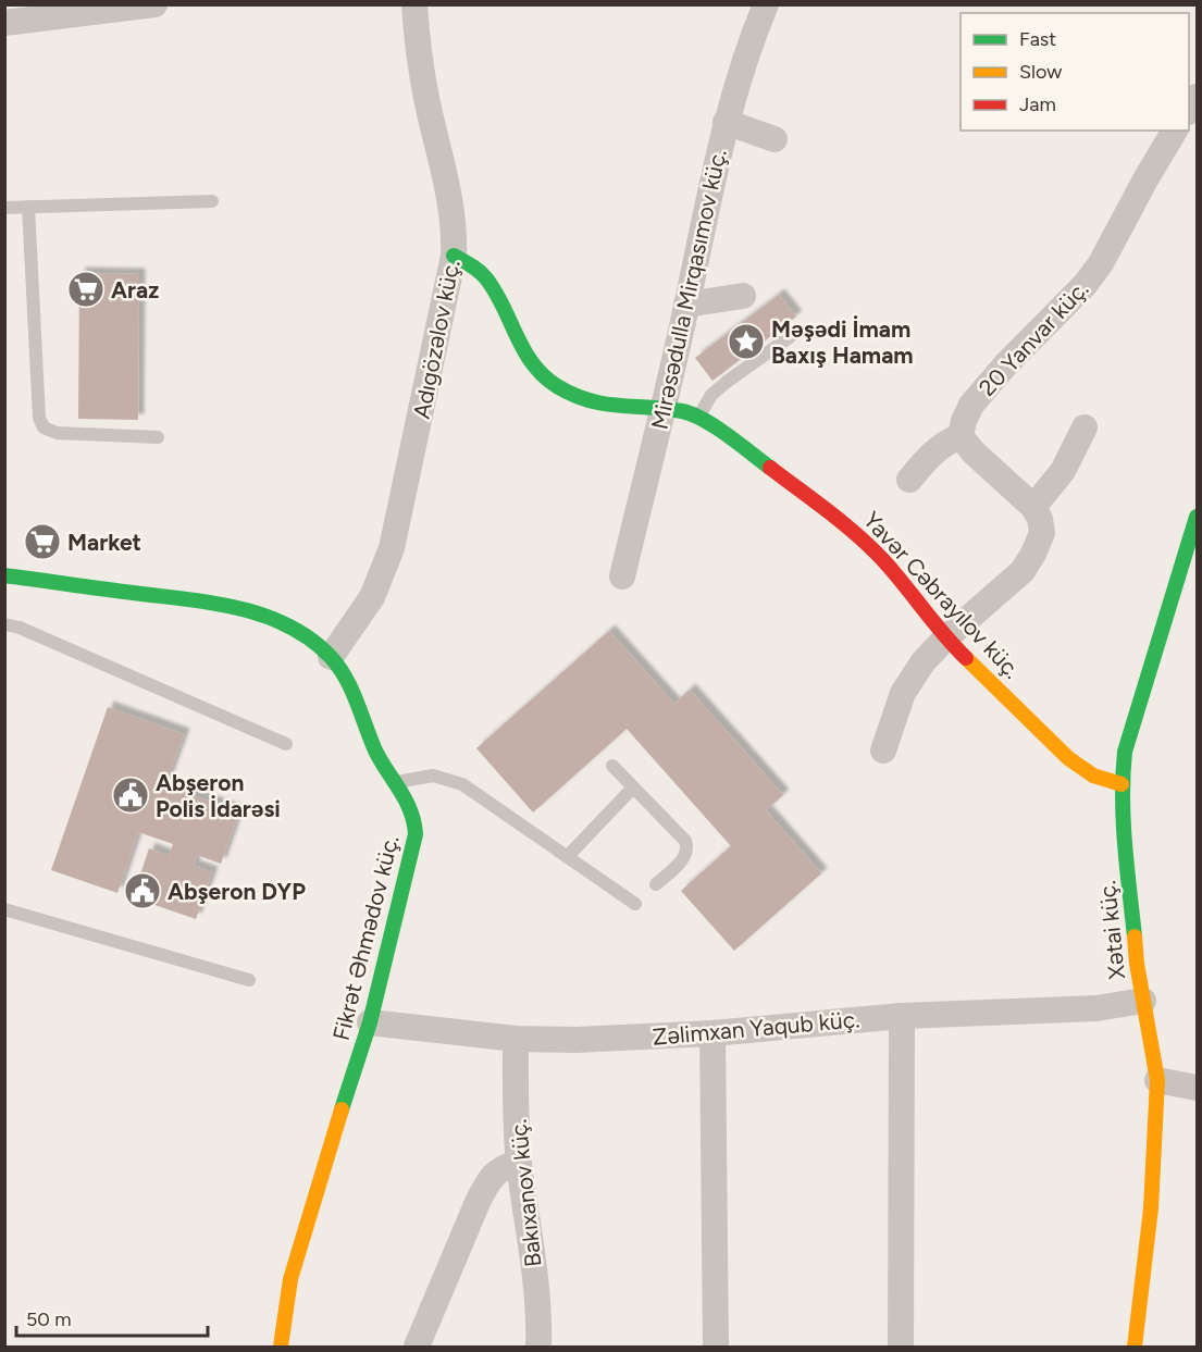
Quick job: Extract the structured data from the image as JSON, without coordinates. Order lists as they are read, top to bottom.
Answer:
{
  "streets": {
    "street": [
      "Mirəsədulla Mirqasımov küç.",
      "20 Yanvar küç.",
      "Adıgözəlov küç.",
      "Yavər Cəbrayılov küç.",
      "Xətai küç.",
      "Fikrət Əhmədov küç.",
      "Zəlimxan Yaqub küç.",
      "Bakıxanov küç."
    ]
  },
  "crossings": [
    ["Mirəsədulla Mirqasımov küç.", "Yavər Cəbrayılov küç."],
    ["Adıgözəlov küç.", "Yavər Cəbrayılov küç."],
    ["Adıgözəlov küç.", "Fikrət Əhmədov küç."],
    ["Yavər Cəbrayılov küç.", "Xətai küç."],
    ["Xətai küç.", "Zəlimxan Yaqub küç."],
    ["Fikrət Əhmədov küç.", "Zəlimxan Yaqub küç."],
    ["Zəlimxan Yaqub küç.", "Bakıxanov küç."]
  ],
  "places": {
    "supermarket": ["Araz", "Market"],
    "place": ["Məşədi İmam Baxış Hamam"],
    "public building": ["Abşeron Polis İdarəsi", "Abşeron DYP"]
  },
  "legend": ["Fast", "Slow", "Jam"],
  "scale_bar": "50 m"
}
